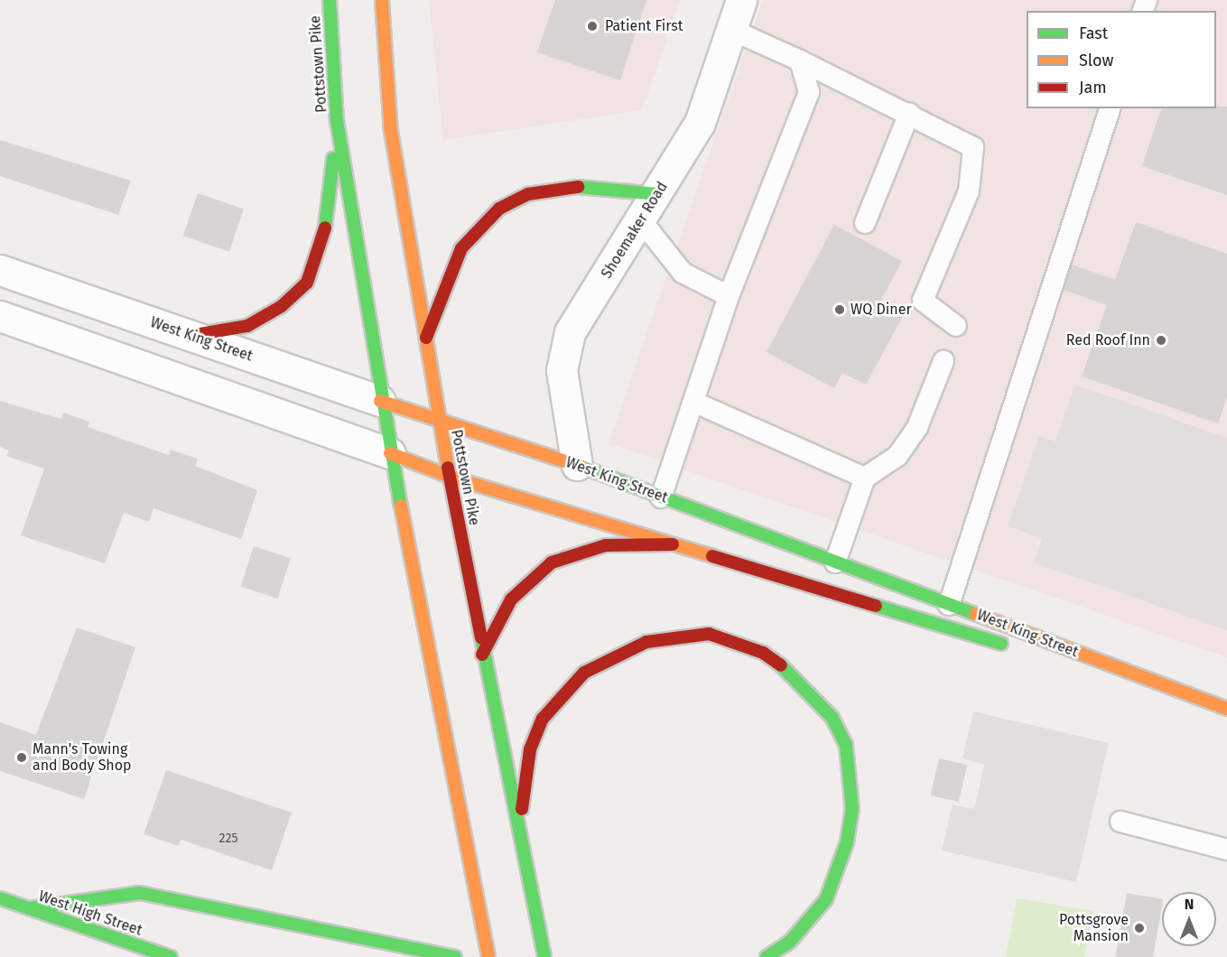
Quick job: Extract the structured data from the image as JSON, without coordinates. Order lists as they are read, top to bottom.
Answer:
{
  "streets": {
    "main road": ["Pottstown Pike", "West King Street", "West High Street"],
    "street": ["Shoemaker Road"]
  },
  "crossings": [
    ["Pottstown Pike", "West King Street"],
    ["Shoemaker Road", "West King Street"]
  ],
  "places": [
    "Patient First",
    "WQ Diner",
    "Red Roof Inn",
    "Mann's Towing and Body Shop",
    "Pottsgrove Mansion"
  ],
  "house_numbers": ["225"],
  "legend": ["Fast", "Slow", "Jam"],
  "north": "top"
}
